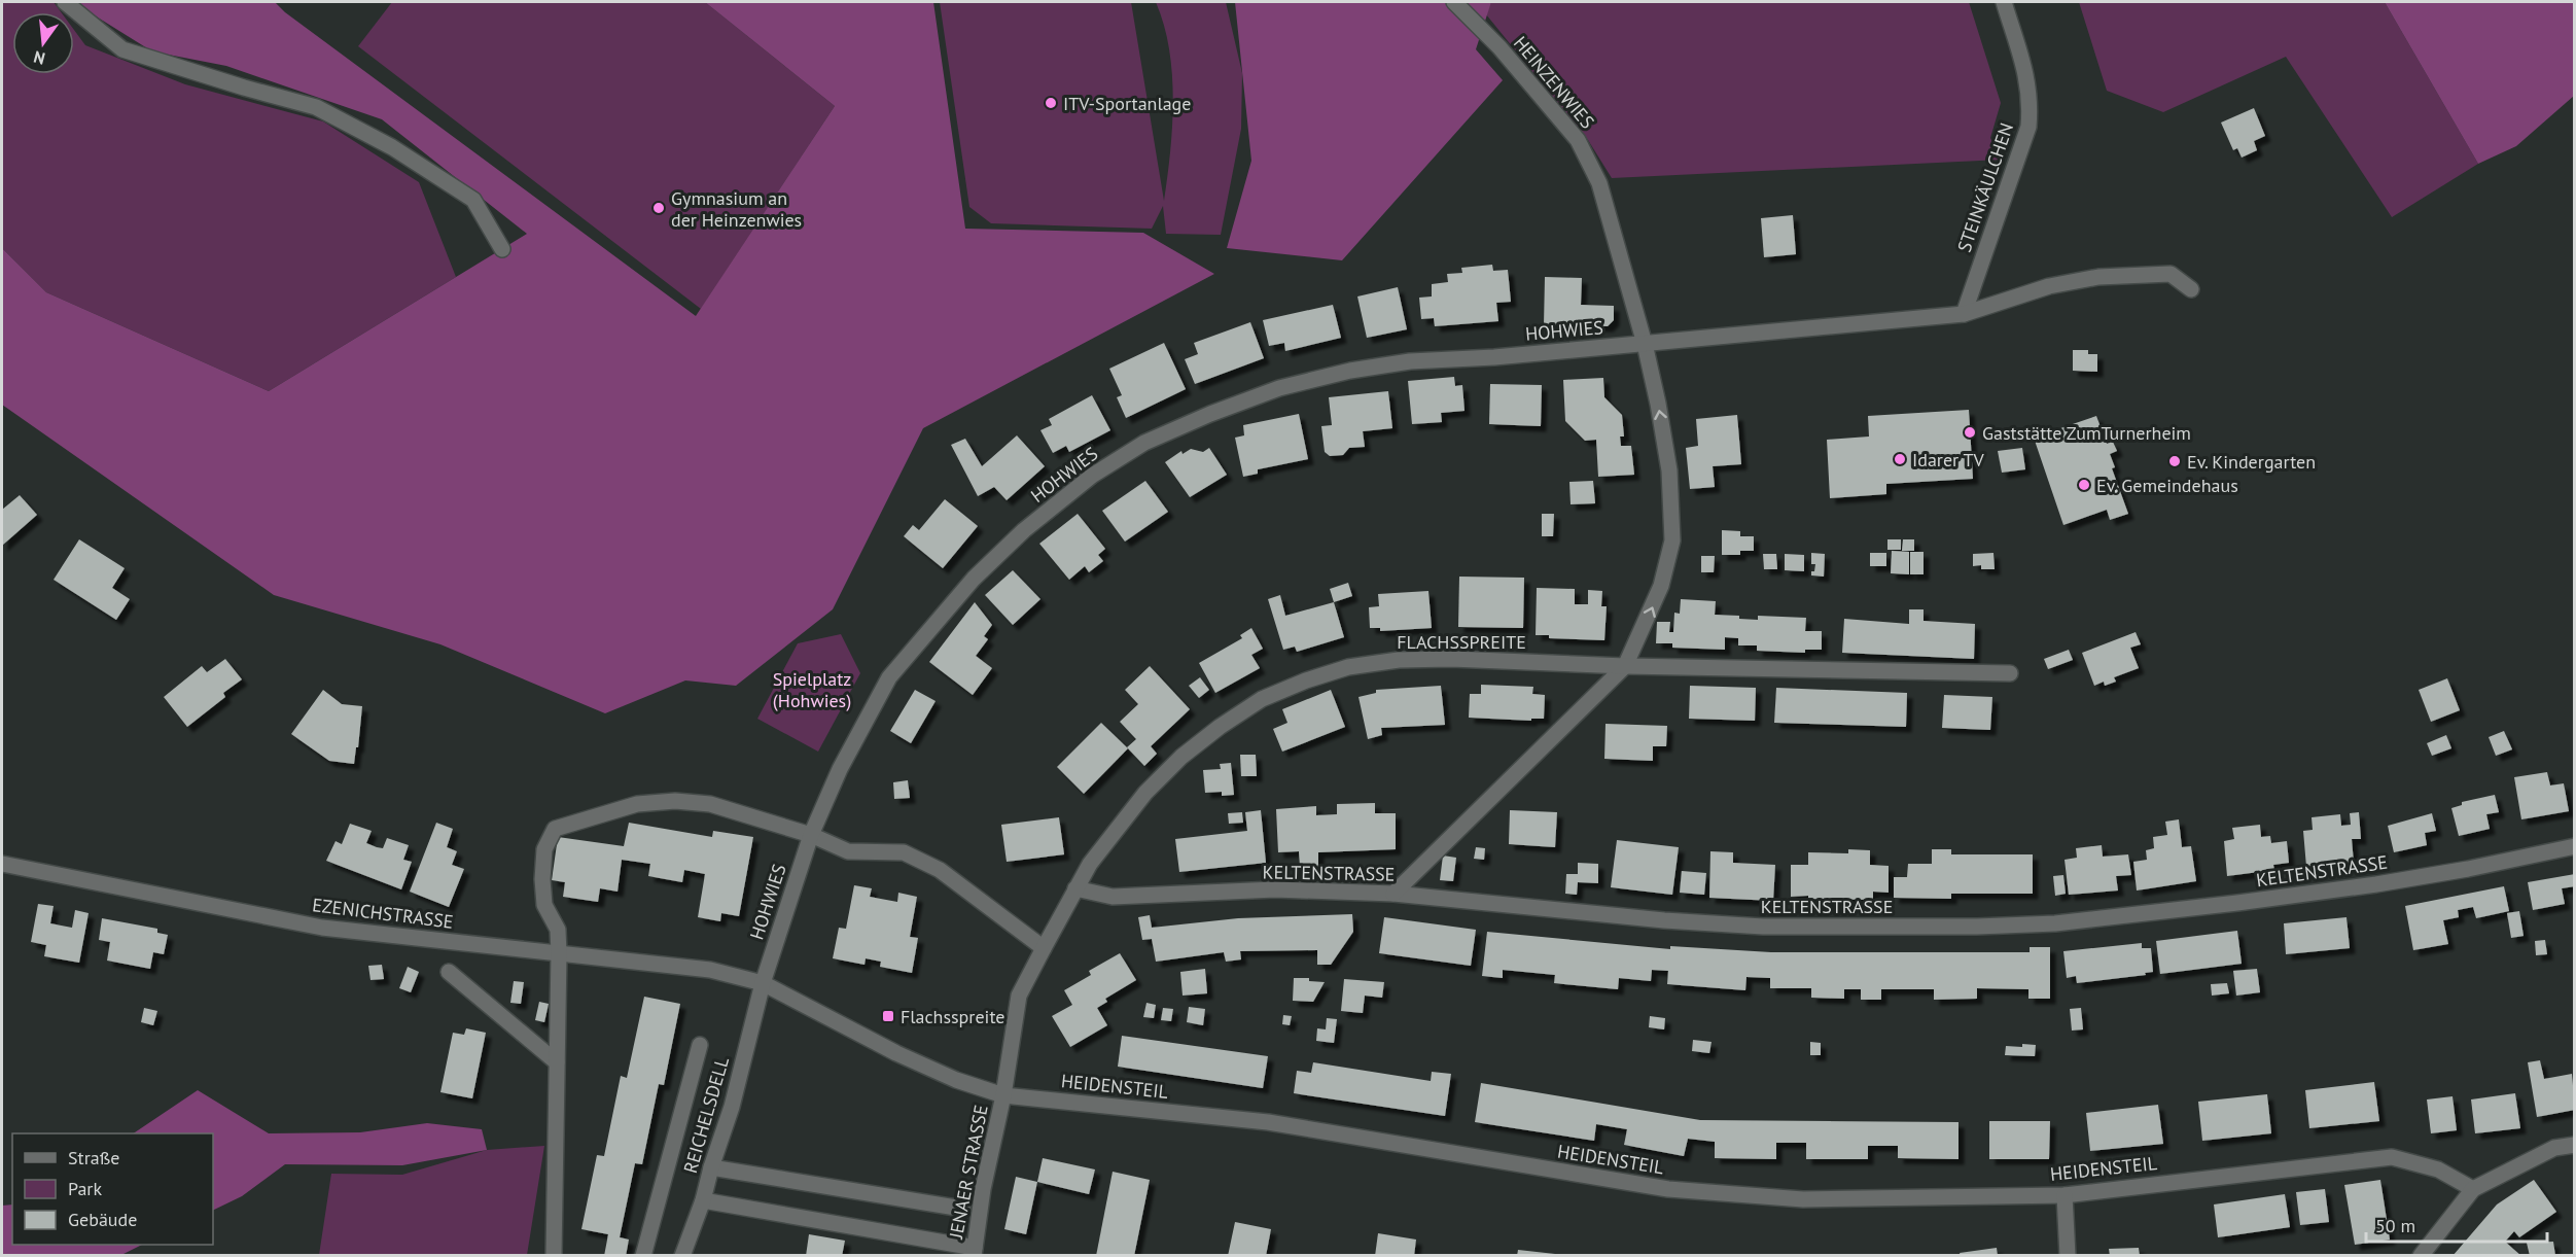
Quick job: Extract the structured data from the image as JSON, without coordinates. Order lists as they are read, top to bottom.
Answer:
{
  "streets": {
    "street": [
      "HEINZENWIES",
      "STEINKÄULCHEN",
      "HOHWIES",
      "FLACHSSPREITE",
      "KELTENSTRASSE",
      "EZENICHSTRASSE",
      "HEIDENSTEIL",
      "REICHELSDELL",
      "JENAER STRASSE"
    ]
  },
  "crossings": [
    ["HEINZENWIES", "HOHWIES"],
    ["STEINKÄULCHEN", "HOHWIES"],
    ["HOHWIES", "EZENICHSTRASSE"],
    ["HOHWIES", "HEIDENSTEIL"],
    ["HOHWIES", "REICHELSDELL"],
    ["FLACHSSPREITE", "KELTENSTRASSE"],
    ["FLACHSSPREITE", "HEIDENSTEIL"],
    ["FLACHSSPREITE", "JENAER STRASSE"],
    ["EZENICHSTRASSE", "HEIDENSTEIL"],
    ["EZENICHSTRASSE", "REICHELSDELL"],
    ["HEIDENSTEIL", "REICHELSDELL"],
    ["HEIDENSTEIL", "JENAER STRASSE"]
  ],
  "parks": ["Spielplatz (Hohwies)"],
  "places": {
    "other": [
      "ITV-Sportanlage",
      "Gymnasium an der Heinzenwies",
      "Gaststätte ZumTurnerheim",
      "Idarer TV",
      "Ev. Kindergarten",
      "Ev. Gemeindehaus"
    ],
    "transit": ["Flachsspreite"]
  },
  "legend": ["Straße", "Park", "Gebäude"],
  "scale_bar": "50 m",
  "north": "bottom"
}
